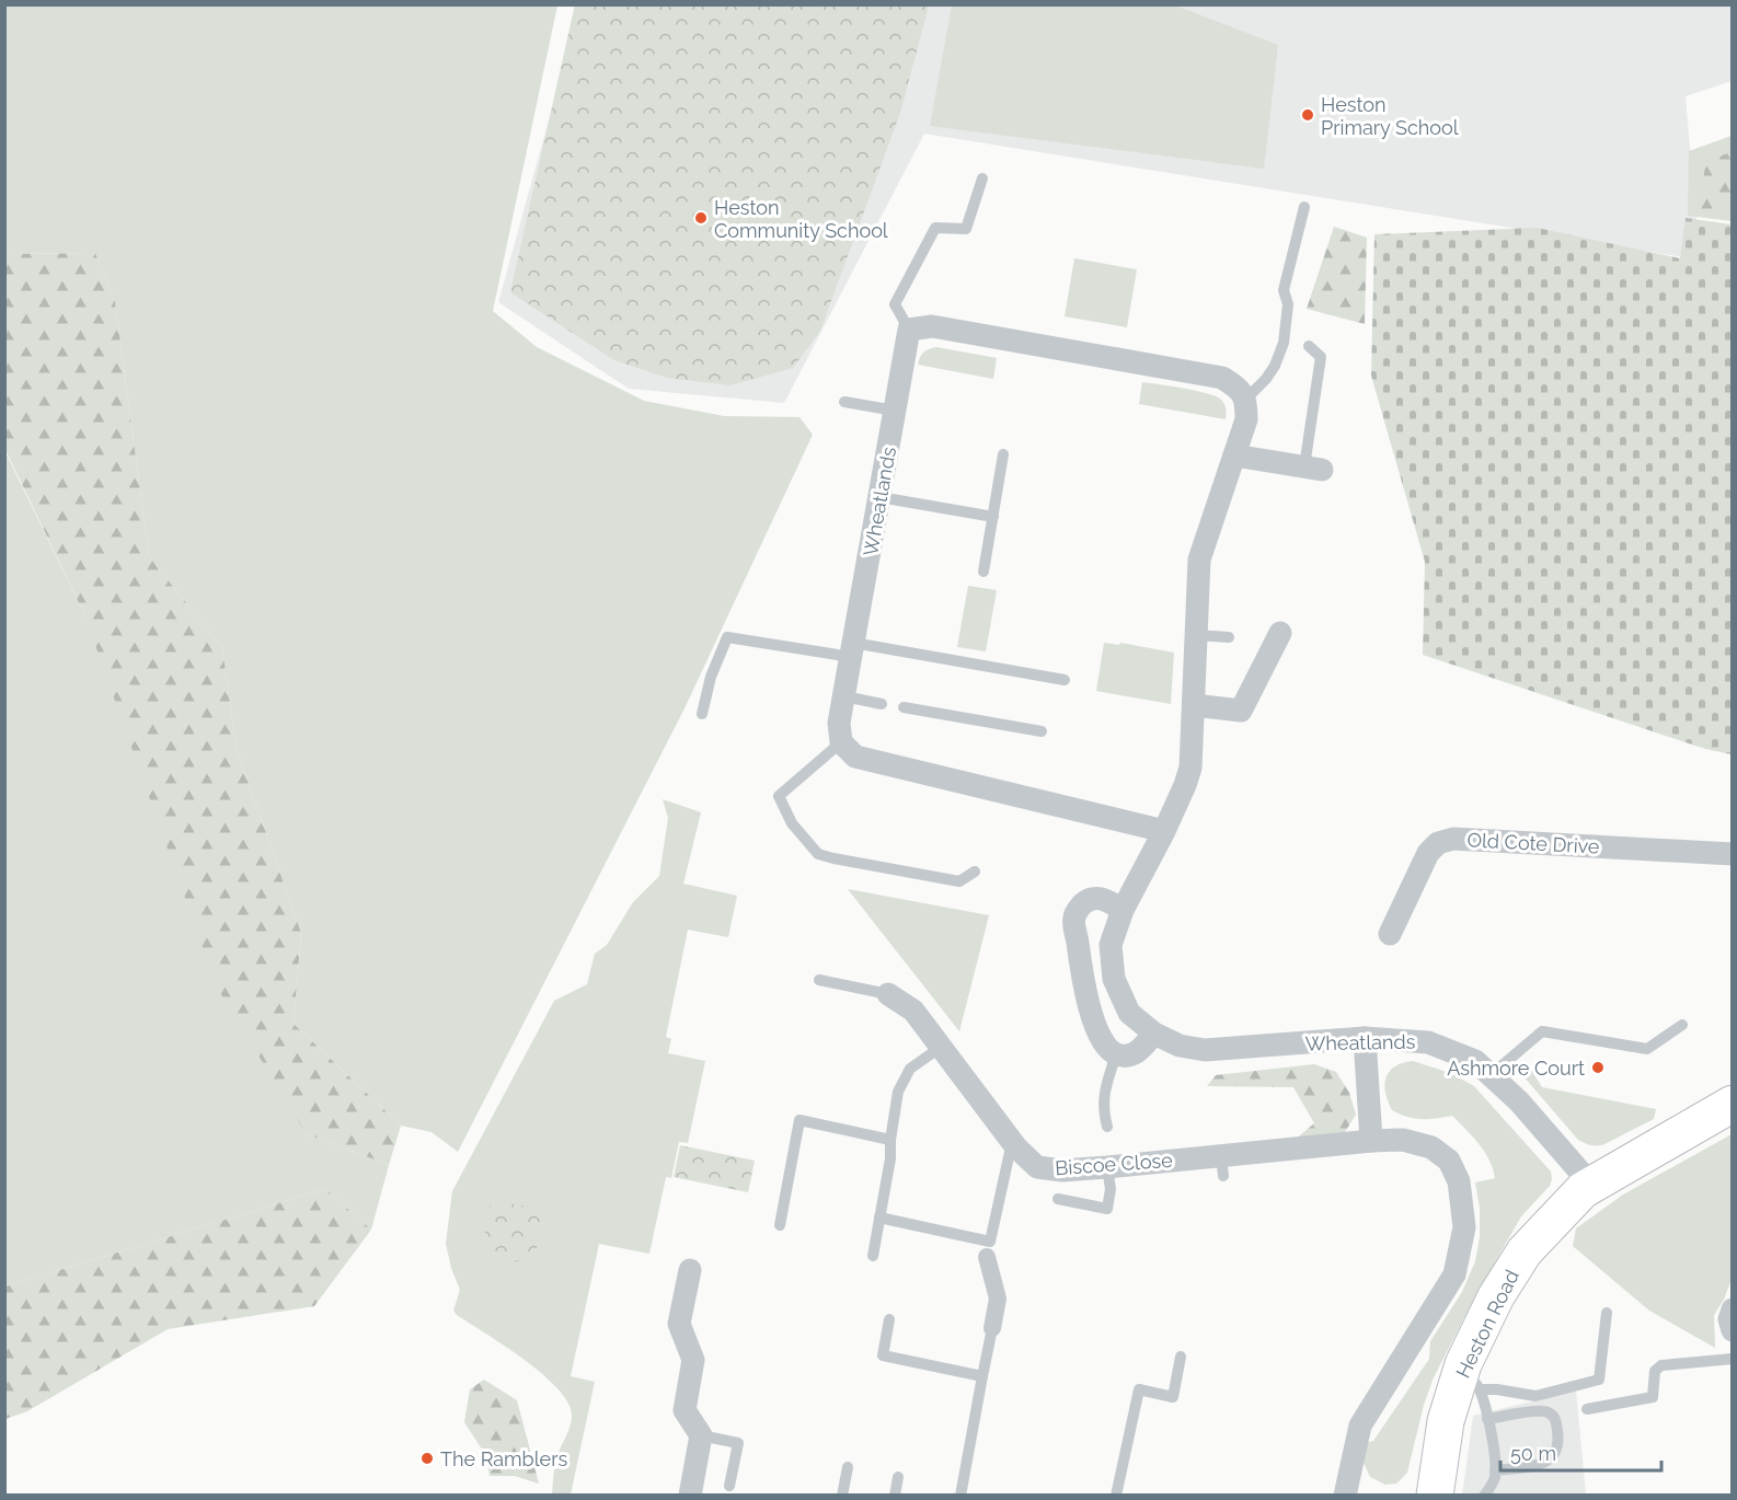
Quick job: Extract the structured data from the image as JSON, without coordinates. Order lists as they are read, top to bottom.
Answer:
{
  "streets": {
    "main road": ["Heston Road"],
    "street": ["Wheatlands", "Old Cote Drive", "Biscoe Close"]
  },
  "crossings": [
    ["Wheatlands", "Heston Road"]
  ],
  "places": [
    "Heston Primary School",
    "Heston Community School",
    "Ashmore Court",
    "The Ramblers"
  ],
  "scale_bar": "50 m"
}
